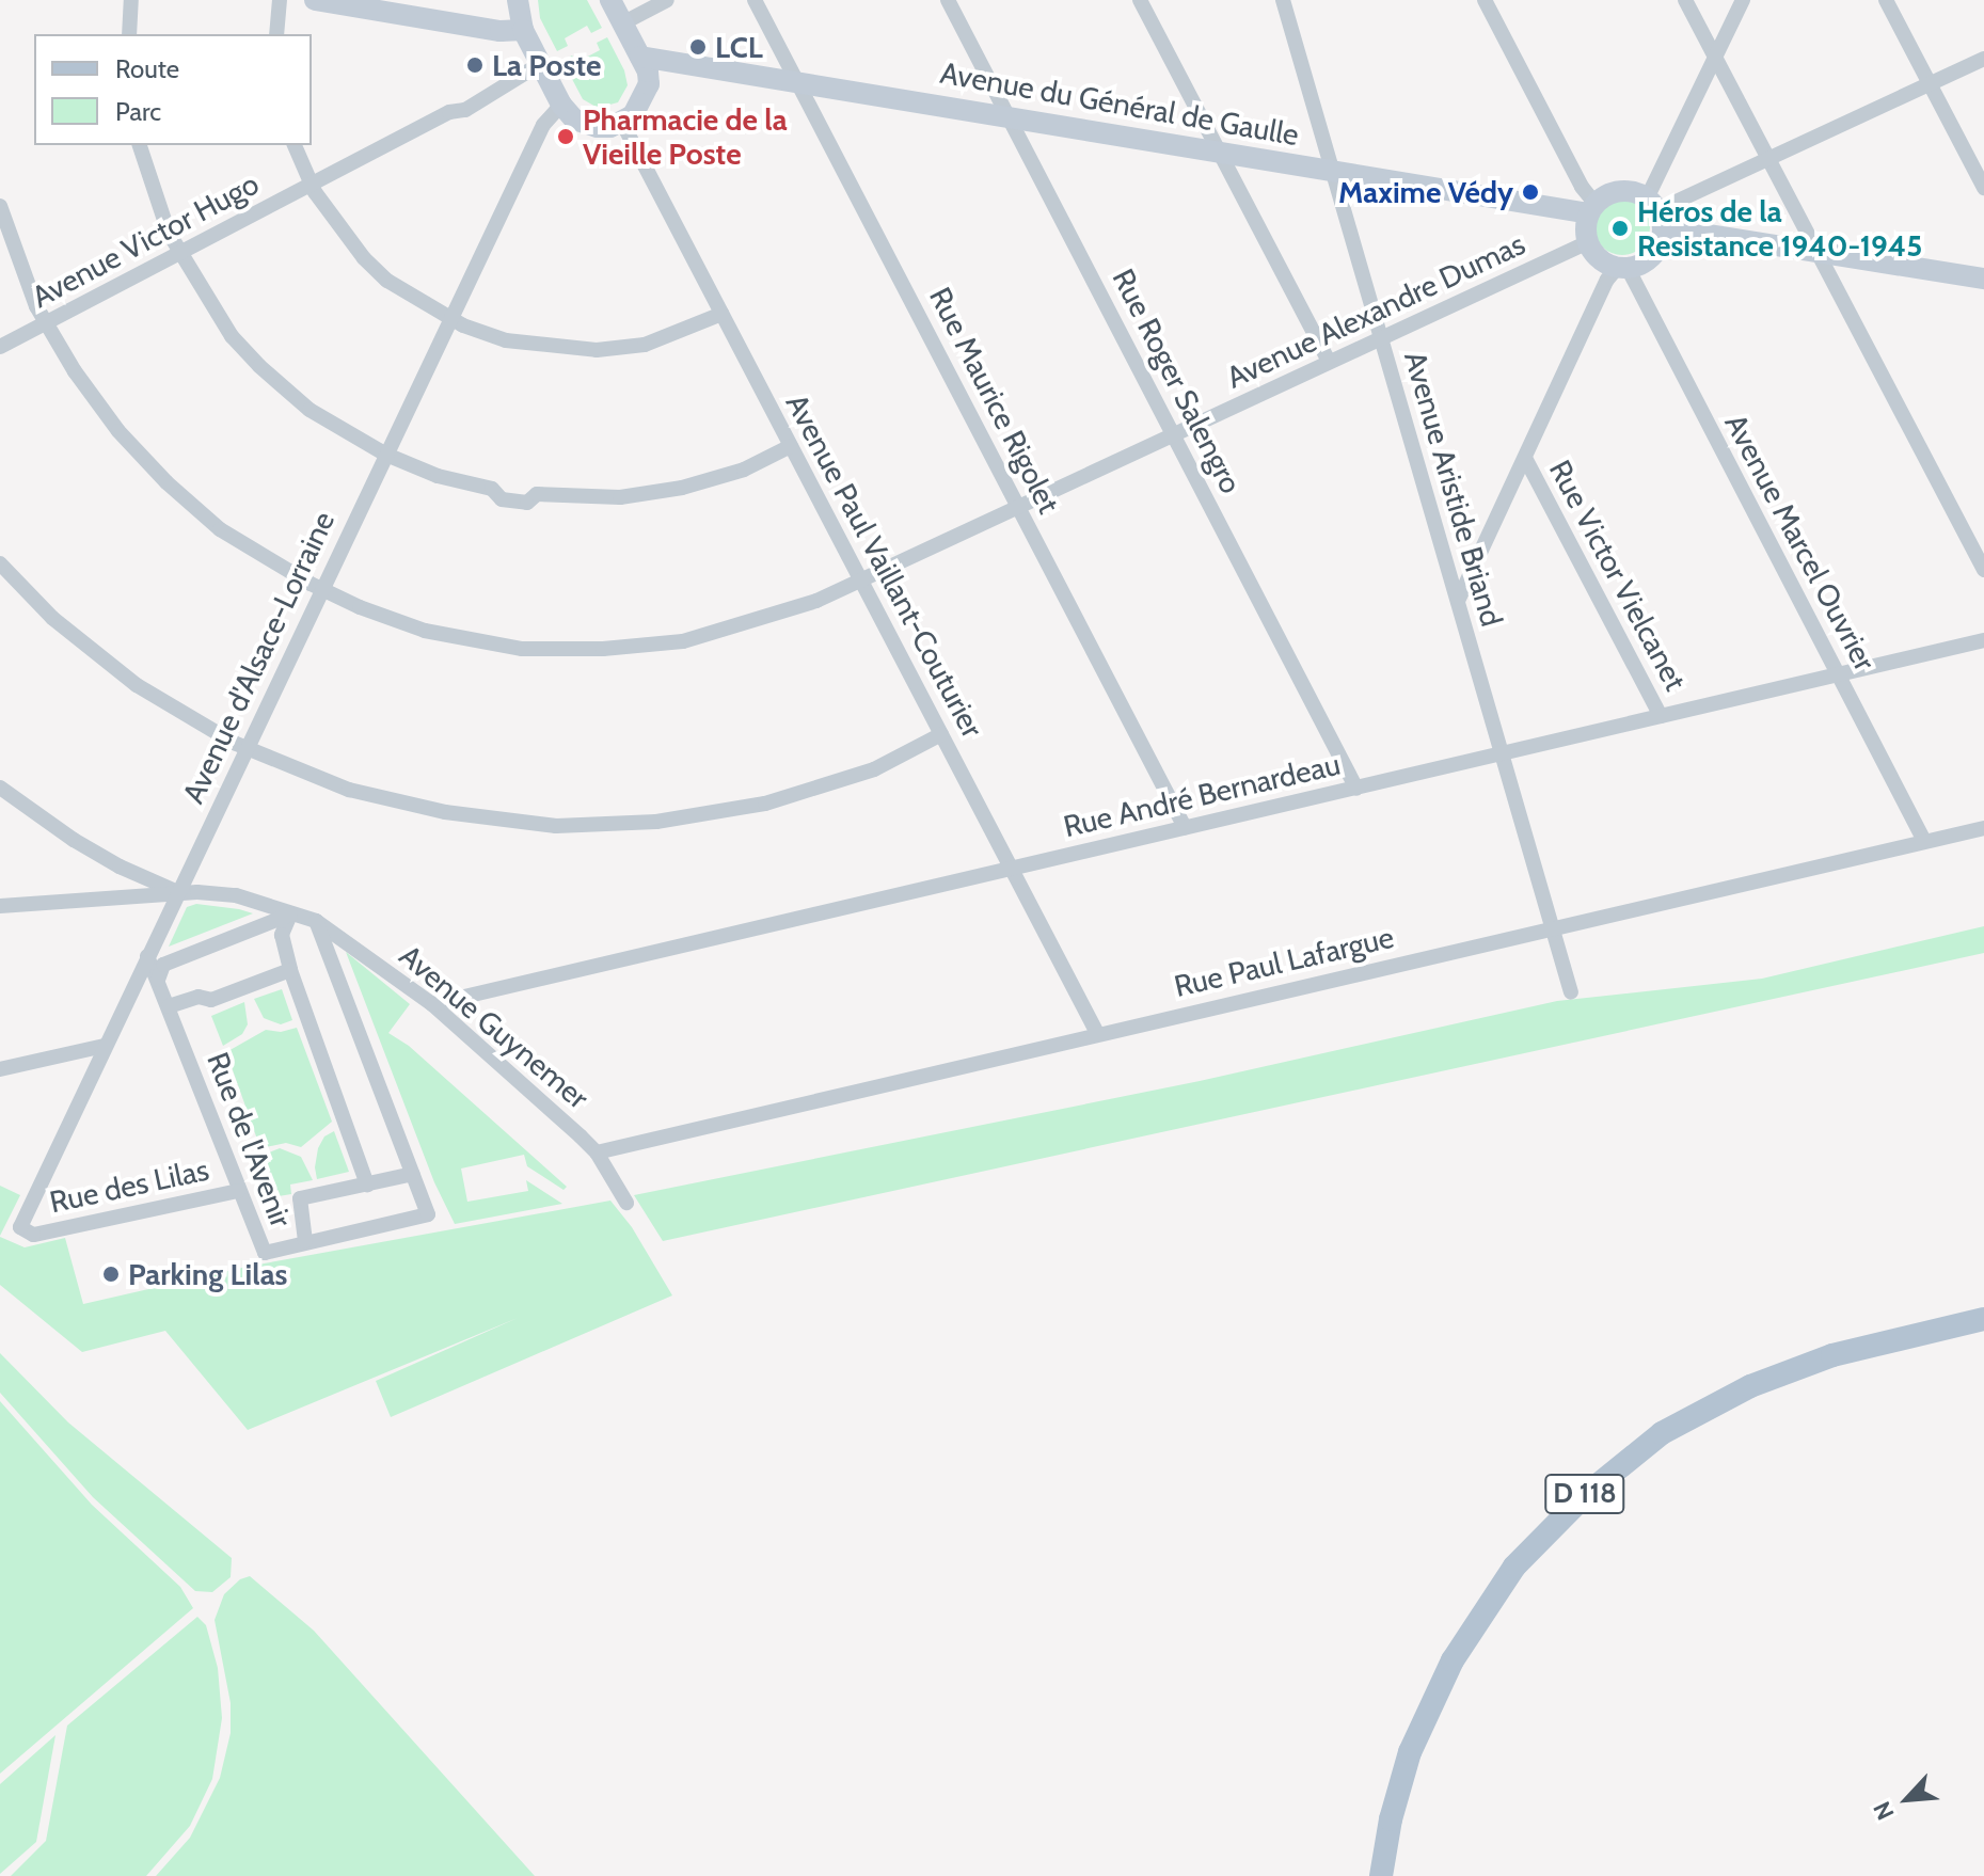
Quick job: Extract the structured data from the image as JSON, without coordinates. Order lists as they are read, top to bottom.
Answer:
{
  "streets": {
    "main road": ["D 118"],
    "street": [
      "Avenue du Général de Gaulle",
      "Avenue Victor Hugo",
      "Avenue Alexandre Dumas",
      "Rue Roger Salengro",
      "Rue Maurice Rigolet",
      "Avenue Aristide Briand",
      "Avenue Marcel Ouvrier",
      "Avenue Paul Vaillant-Couturier",
      "Rue Victor Vielcanet",
      "Avenue d'Alsace-Lorraine",
      "Rue André Bernardeau",
      "Rue Paul Lafargue",
      "Avenue Guynemer",
      "Rue de l'Avenir",
      "Rue des Lilas"
    ]
  },
  "crossings": [
    ["Avenue du Général de Gaulle", "Avenue Alexandre Dumas"],
    ["Avenue du Général de Gaulle", "Rue Roger Salengro"],
    ["Avenue du Général de Gaulle", "Rue Maurice Rigolet"],
    ["Avenue du Général de Gaulle", "Avenue Aristide Briand"],
    ["Avenue du Général de Gaulle", "Avenue Marcel Ouvrier"],
    ["Avenue Victor Hugo", "Avenue Alexandre Dumas"],
    ["Avenue Alexandre Dumas", "Rue Roger Salengro"],
    ["Avenue Alexandre Dumas", "Rue Maurice Rigolet"],
    ["Avenue Alexandre Dumas", "Avenue Aristide Briand"],
    ["Avenue Alexandre Dumas", "Avenue Marcel Ouvrier"],
    ["Avenue Alexandre Dumas", "Avenue Paul Vaillant-Couturier"],
    ["Avenue Alexandre Dumas", "Avenue d'Alsace-Lorraine"],
    ["Rue Roger Salengro", "Rue André Bernardeau"],
    ["Rue Maurice Rigolet", "Rue André Bernardeau"],
    ["Avenue Aristide Briand", "Rue André Bernardeau"],
    ["Avenue Aristide Briand", "Rue Paul Lafargue"],
    ["Avenue Marcel Ouvrier", "Rue André Bernardeau"],
    ["Avenue Marcel Ouvrier", "Rue Paul Lafargue"],
    ["Avenue Paul Vaillant-Couturier", "Rue André Bernardeau"],
    ["Avenue Paul Vaillant-Couturier", "Rue Paul Lafargue"],
    ["Rue Victor Vielcanet", "Rue André Bernardeau"],
    ["Avenue d'Alsace-Lorraine", "Avenue Guynemer"],
    ["Avenue d'Alsace-Lorraine", "Rue de l'Avenir"],
    ["Avenue d'Alsace-Lorraine", "Rue des Lilas"],
    ["Rue André Bernardeau", "Avenue Guynemer"],
    ["Rue Paul Lafargue", "Avenue Guynemer"],
    ["Avenue Guynemer", "Rue de l'Avenir"],
    ["Rue de l'Avenir", "Rue des Lilas"]
  ],
  "places": [
    "LCL",
    "La Poste",
    "Pharmacie de la Vieille Poste",
    "Maxime Védy",
    "Héros de la Resistance 1940-1945",
    "Parking Lilas"
  ],
  "legend": ["Route", "Parc"],
  "north": "bottom left"
}
